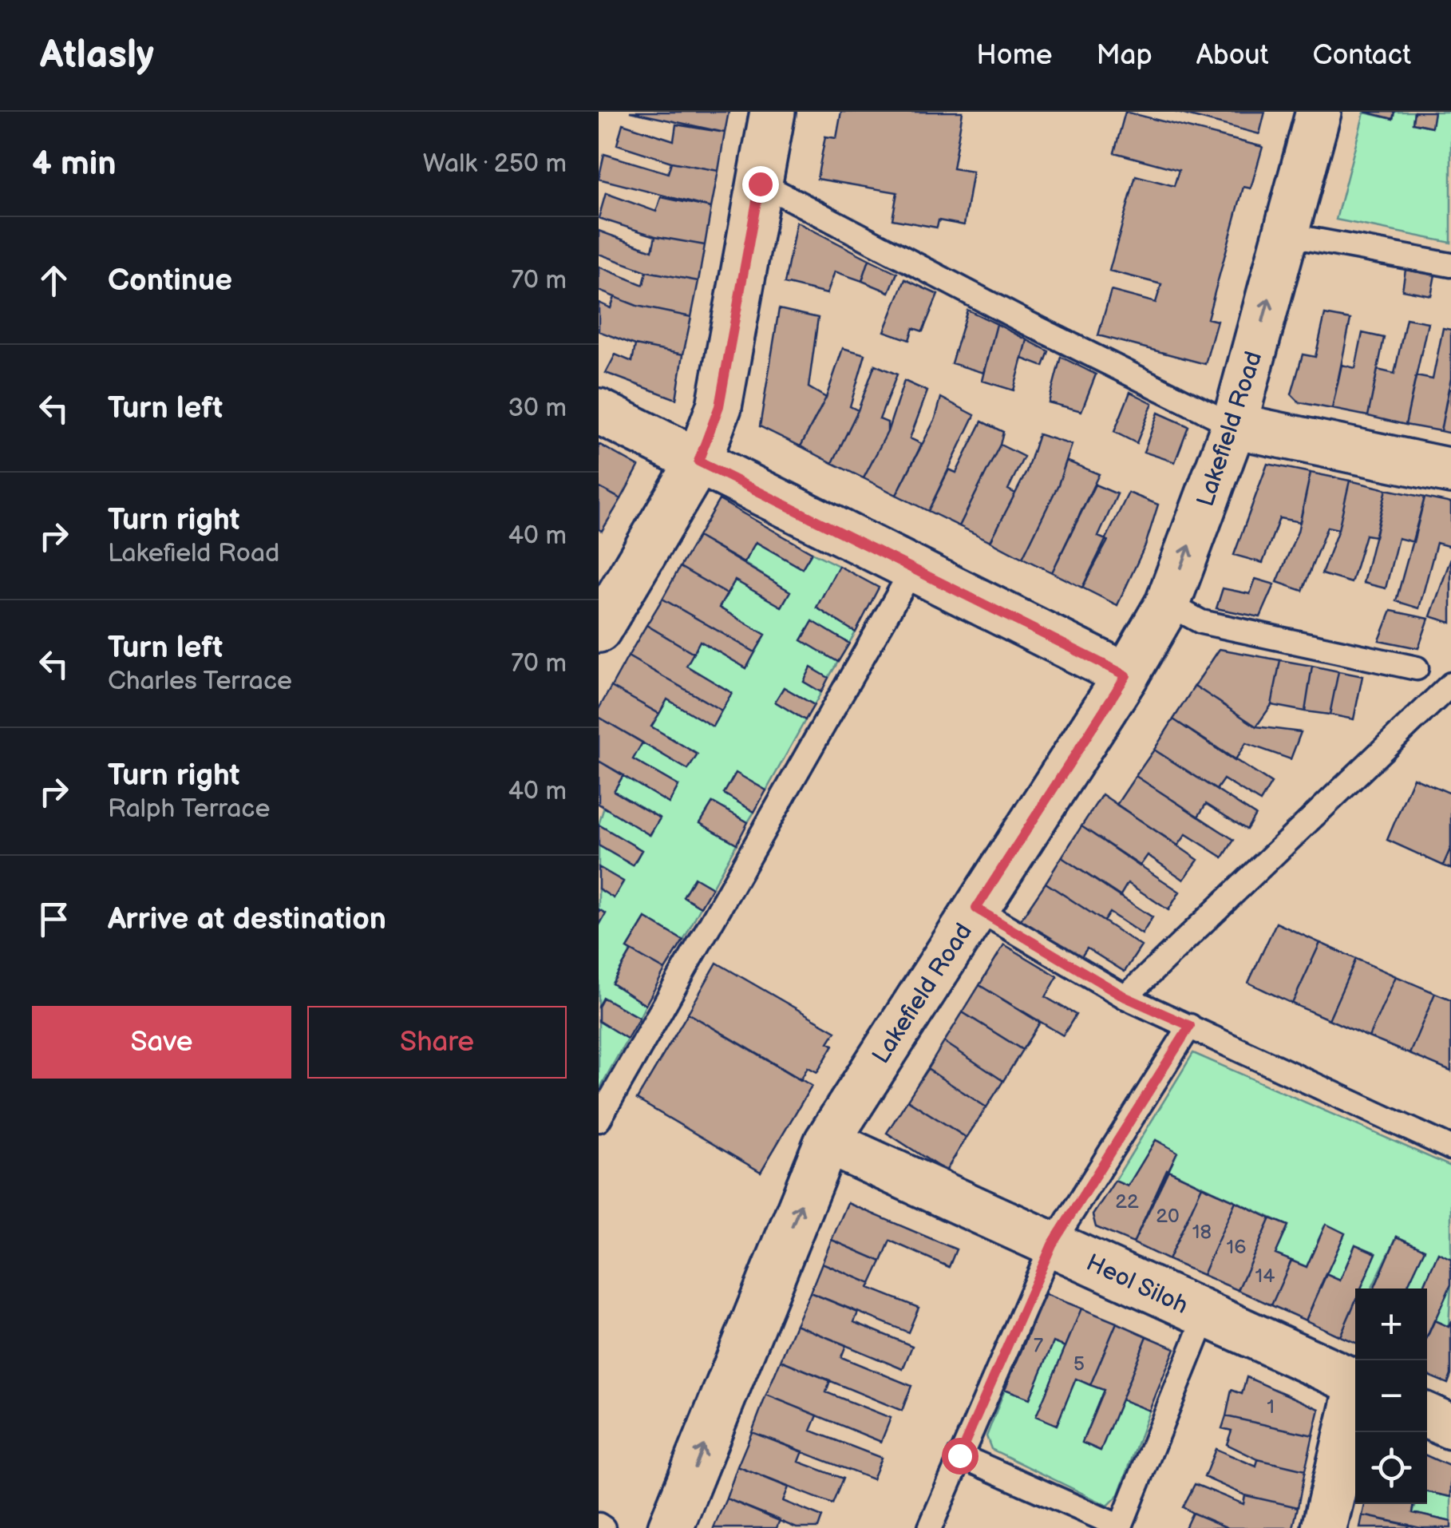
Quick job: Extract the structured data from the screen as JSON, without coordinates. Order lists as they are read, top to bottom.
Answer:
{
  "streets": {
    "street": ["Lakefield Road", "Heol Siloh"]
  },
  "crossings": [
    ["Lakefield Road", "Heol Siloh"]
  ],
  "one_way": ["Lakefield Road"],
  "house_numbers": [
    "22",
    "20",
    "18",
    "16",
    "14",
    "7",
    "5",
    "1"
  ],
  "page": {
    "header": "Atlasly",
    "nav": [
      "Home",
      "Map",
      "About",
      "Contact"
    ],
    "heading": ["4 min", "Walk · 250 m"],
    "list": [
      ["Continue", "70 m"],
      ["Turn left", "30 m"],
      ["Turn right", "Lakefield Road", "40 m"],
      ["Turn left", "Charles Terrace", "70 m"],
      ["Turn right", "Ralph Terrace", "40 m"],
      "Arrive at destination"
    ],
    "buttons": ["Save", "Share"],
    "map_buttons": ["+", "−"]
  }
}
